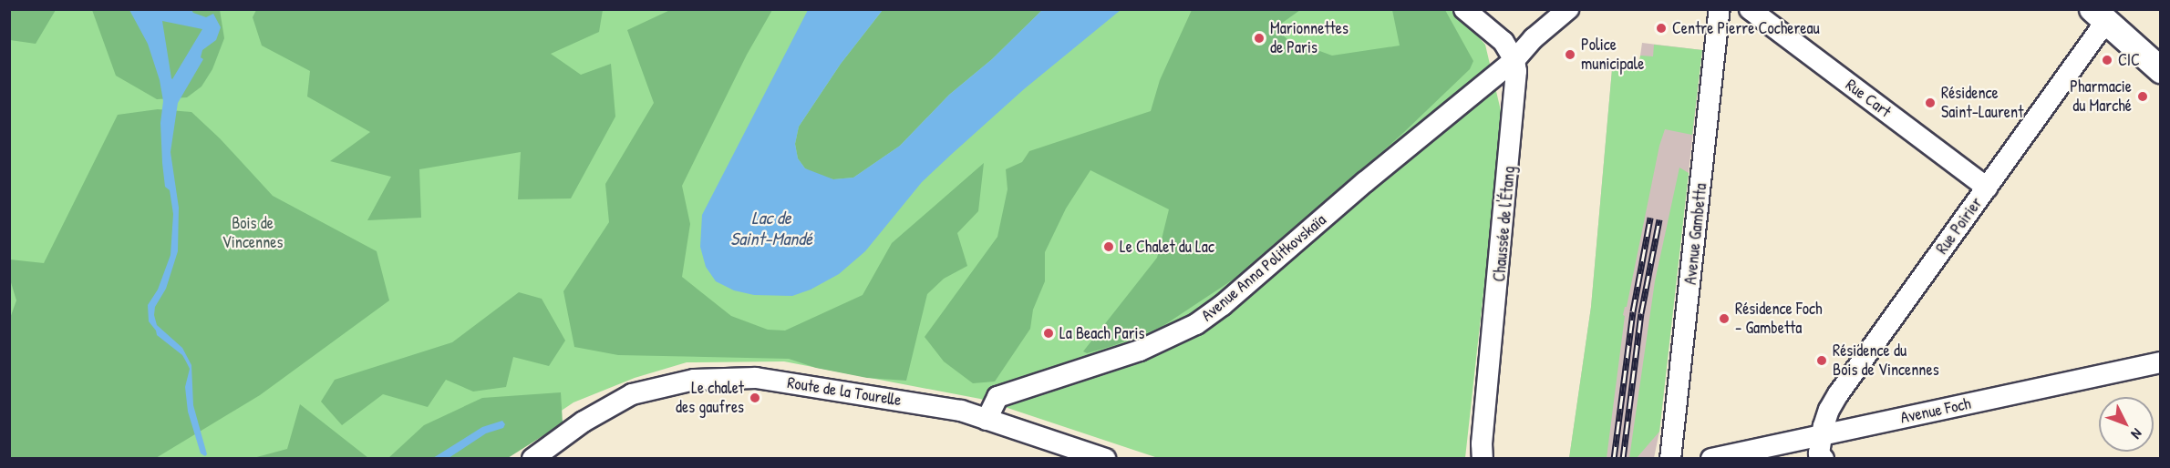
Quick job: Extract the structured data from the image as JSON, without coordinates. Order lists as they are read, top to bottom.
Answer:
{
  "streets": {
    "street": [
      "Rue Cart",
      "Chaussée de l'Étang",
      "Rue Poirier",
      "Avenue Gambetta",
      "Avenue Anna Politkovskaïa",
      "Route de la Tourelle",
      "Avenue Foch"
    ]
  },
  "crossings": [
    ["Rue Cart", "Rue Poirier"],
    ["Chaussée de l'Étang", "Avenue Anna Politkovskaïa"],
    ["Rue Poirier", "Avenue Foch"],
    ["Avenue Anna Politkovskaïa", "Route de la Tourelle"]
  ],
  "water": ["Lac de Saint-Mandé"],
  "parks": ["Bois de Vincennes"],
  "places": [
    "Centre Pierre Cochereau",
    "Marionnettes de Paris",
    "Police municipale",
    "CIC",
    "Pharmacie du Marché",
    "Résidence Saint-Laurent",
    "Le Chalet du Lac",
    "Résidence Foch - Gambetta",
    "La Beach Paris",
    "Résidence du Bois de Vincennes",
    "Le chalet des gaufres"
  ],
  "north": "bottom right"
}
